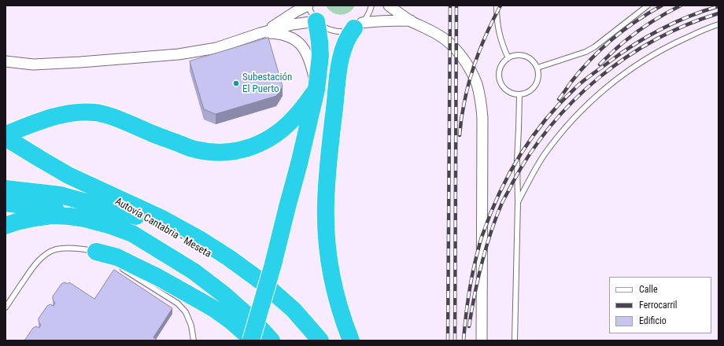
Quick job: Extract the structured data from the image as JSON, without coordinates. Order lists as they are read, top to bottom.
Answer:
{
  "streets": {
    "highway": ["Autovía Cantabria - Meseta"]
  },
  "places": ["Subestación El Puerto"],
  "legend": ["Calle", "Ferrocarril", "Edificio"]
}
